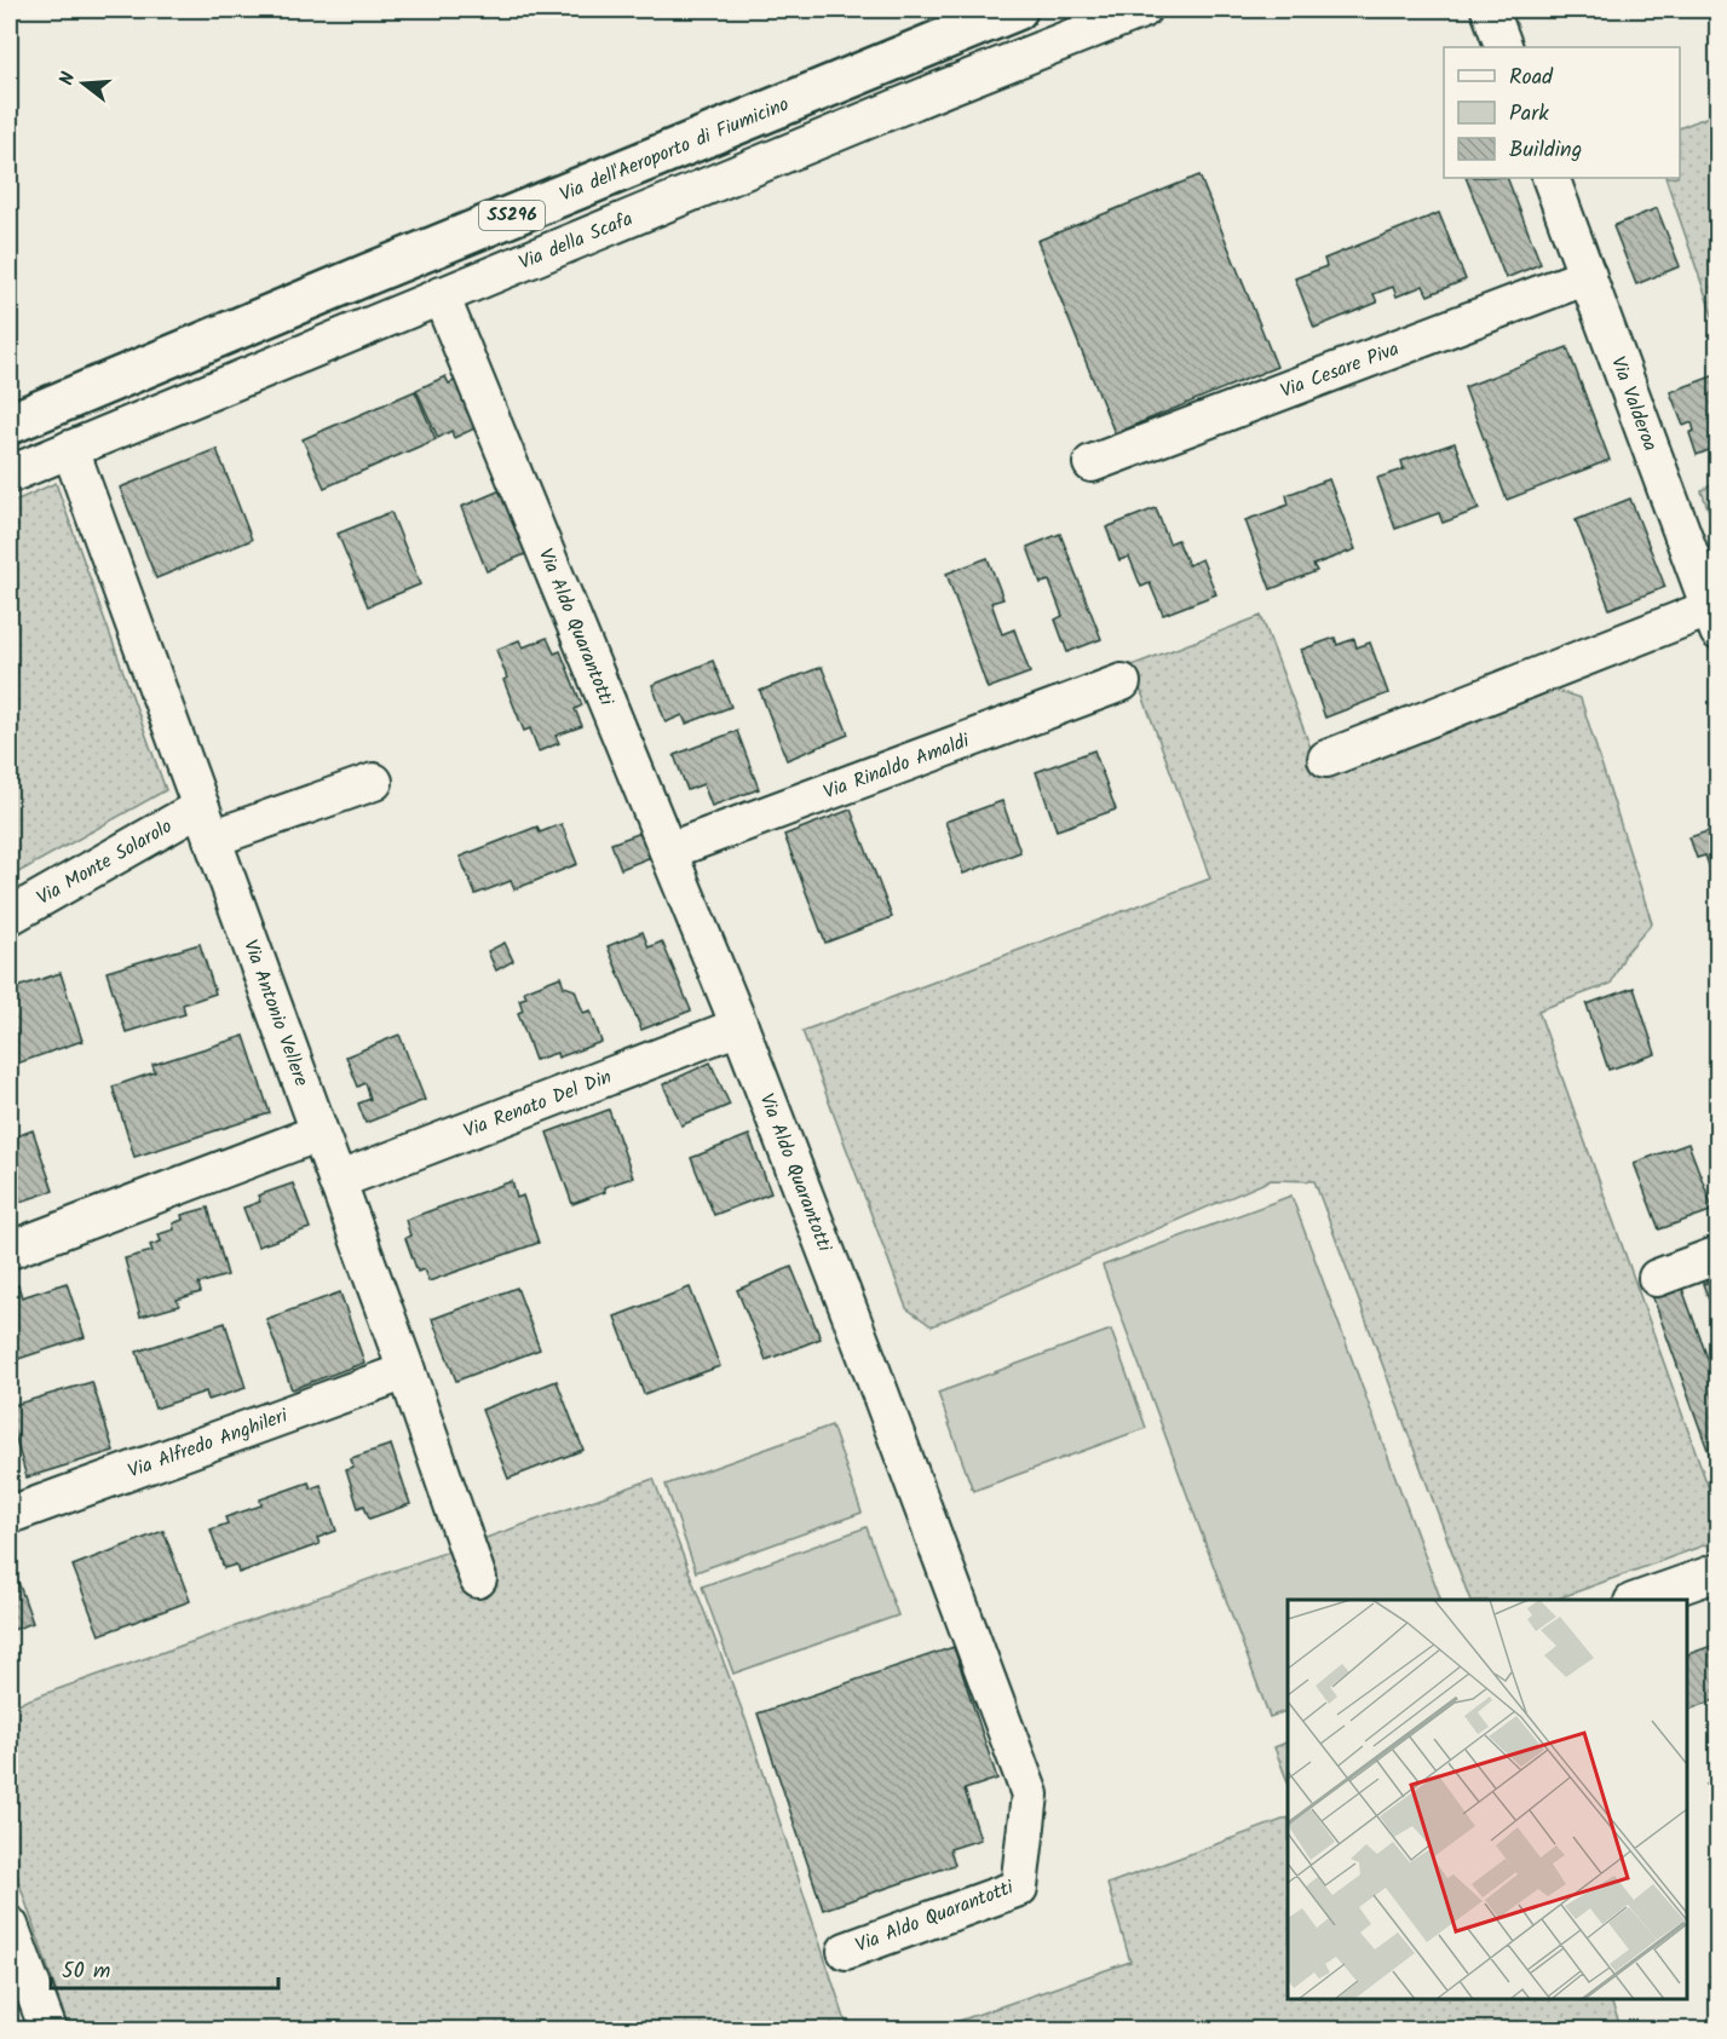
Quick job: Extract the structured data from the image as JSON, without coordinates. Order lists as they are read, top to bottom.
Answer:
{
  "streets": {
    "main road": ["Via dell'Aeroporto di Fiumicino", "SS296"],
    "street": [
      "Via della Scafa",
      "Via Cesare Piva",
      "Via Valderoa",
      "Via Aldo Quarantotti",
      "Via Rinaldo Amaldi",
      "Via Monte Solarolo",
      "Via Antonio Vellere",
      "Via Renato Del Din",
      "Via Alfredo Anghileri"
    ]
  },
  "crossings": [
    ["Via della Scafa", "Via Aldo Quarantotti"],
    ["Via della Scafa", "Via Antonio Vellere"],
    ["Via Cesare Piva", "Via Valderoa"],
    ["Via Aldo Quarantotti", "Via Rinaldo Amaldi"],
    ["Via Aldo Quarantotti", "Via Renato Del Din"],
    ["Via Monte Solarolo", "Via Antonio Vellere"],
    ["Via Antonio Vellere", "Via Renato Del Din"],
    ["Via Antonio Vellere", "Via Alfredo Anghileri"]
  ],
  "legend": ["Road", "Park", "Building"],
  "scale_bar": "50 m",
  "north": "left"
}
